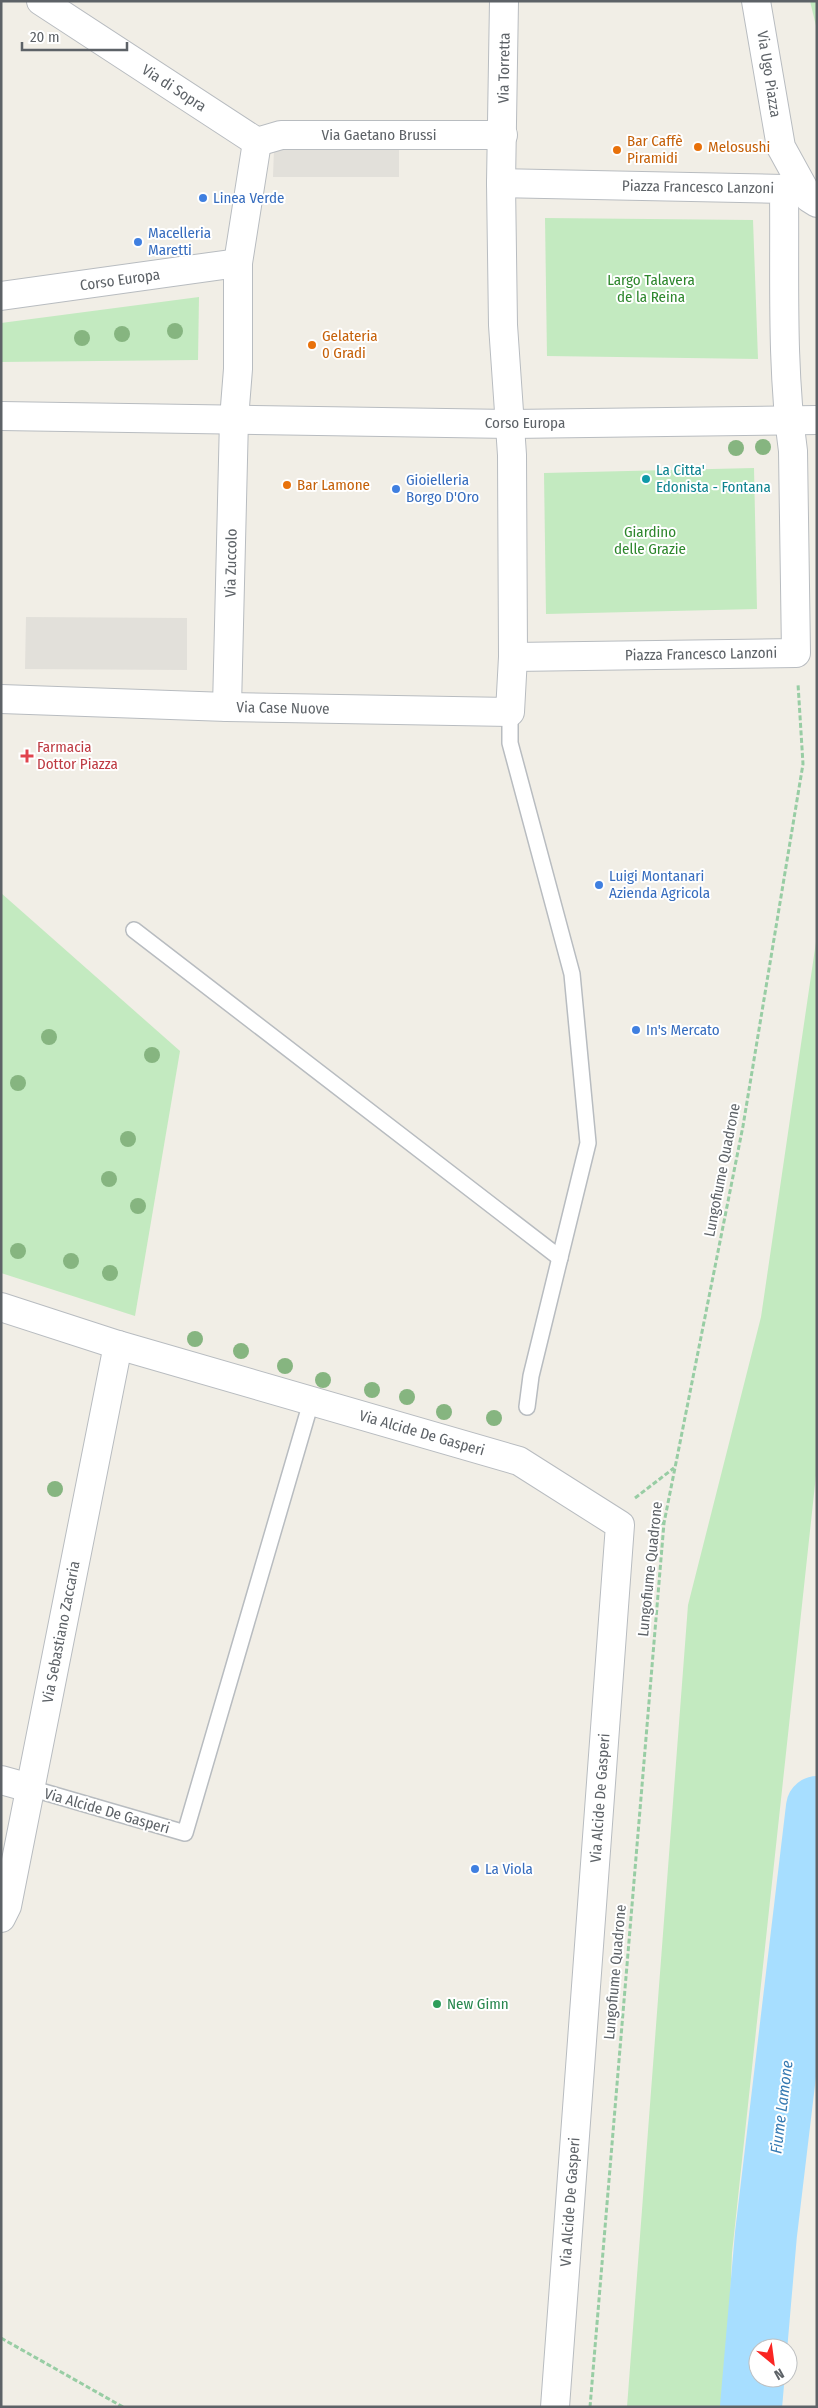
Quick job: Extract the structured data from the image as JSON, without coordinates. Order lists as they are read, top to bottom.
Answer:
{
  "streets": {
    "street": [
      "Via Torretta",
      "Via Ugo Piazza",
      "Via di Sopra",
      "Via Gaetano Brussi",
      "Piazza Francesco Lanzoni",
      "Corso Europa",
      "Via Zuccolo",
      "Via Case Nuove",
      "Via Alcide De Gasperi",
      "Via Sebastiano Zaccaria"
    ],
    "path": ["Lungofiume Quadrone"]
  },
  "crossings": [
    ["Via Torretta", "Via Gaetano Brussi"],
    ["Via di Sopra", "Via Gaetano Brussi"],
    ["Piazza Francesco Lanzoni", "Corso Europa"],
    ["Piazza Francesco Lanzoni", "Lungofiume Quadrone"],
    ["Corso Europa", "Via Zuccolo"],
    ["Via Zuccolo", "Via Case Nuove"],
    ["Via Alcide De Gasperi", "Via Sebastiano Zaccaria"]
  ],
  "water": ["Fiume Lamone"],
  "parks": ["Largo Talavera de la Reina", "Giardino delle Grazie"],
  "places": {
    "other": [
      "Melosushi",
      "Bar Caffè Piramidi",
      "Linea Verde",
      "Macelleria Maretti",
      "Gelateria 0 Gradi",
      "La Citta' Edonista - Fontana",
      "Bar Lamone",
      "Gioielleria Borgo D'Oro",
      "Luigi Montanari Azienda Agricola",
      "In's Mercato",
      "La Viola",
      "New Gimn"
    ],
    "health": ["Farmacia Dottor Piazza"]
  },
  "scale_bar": "20 m",
  "north": "bottom right"
}
